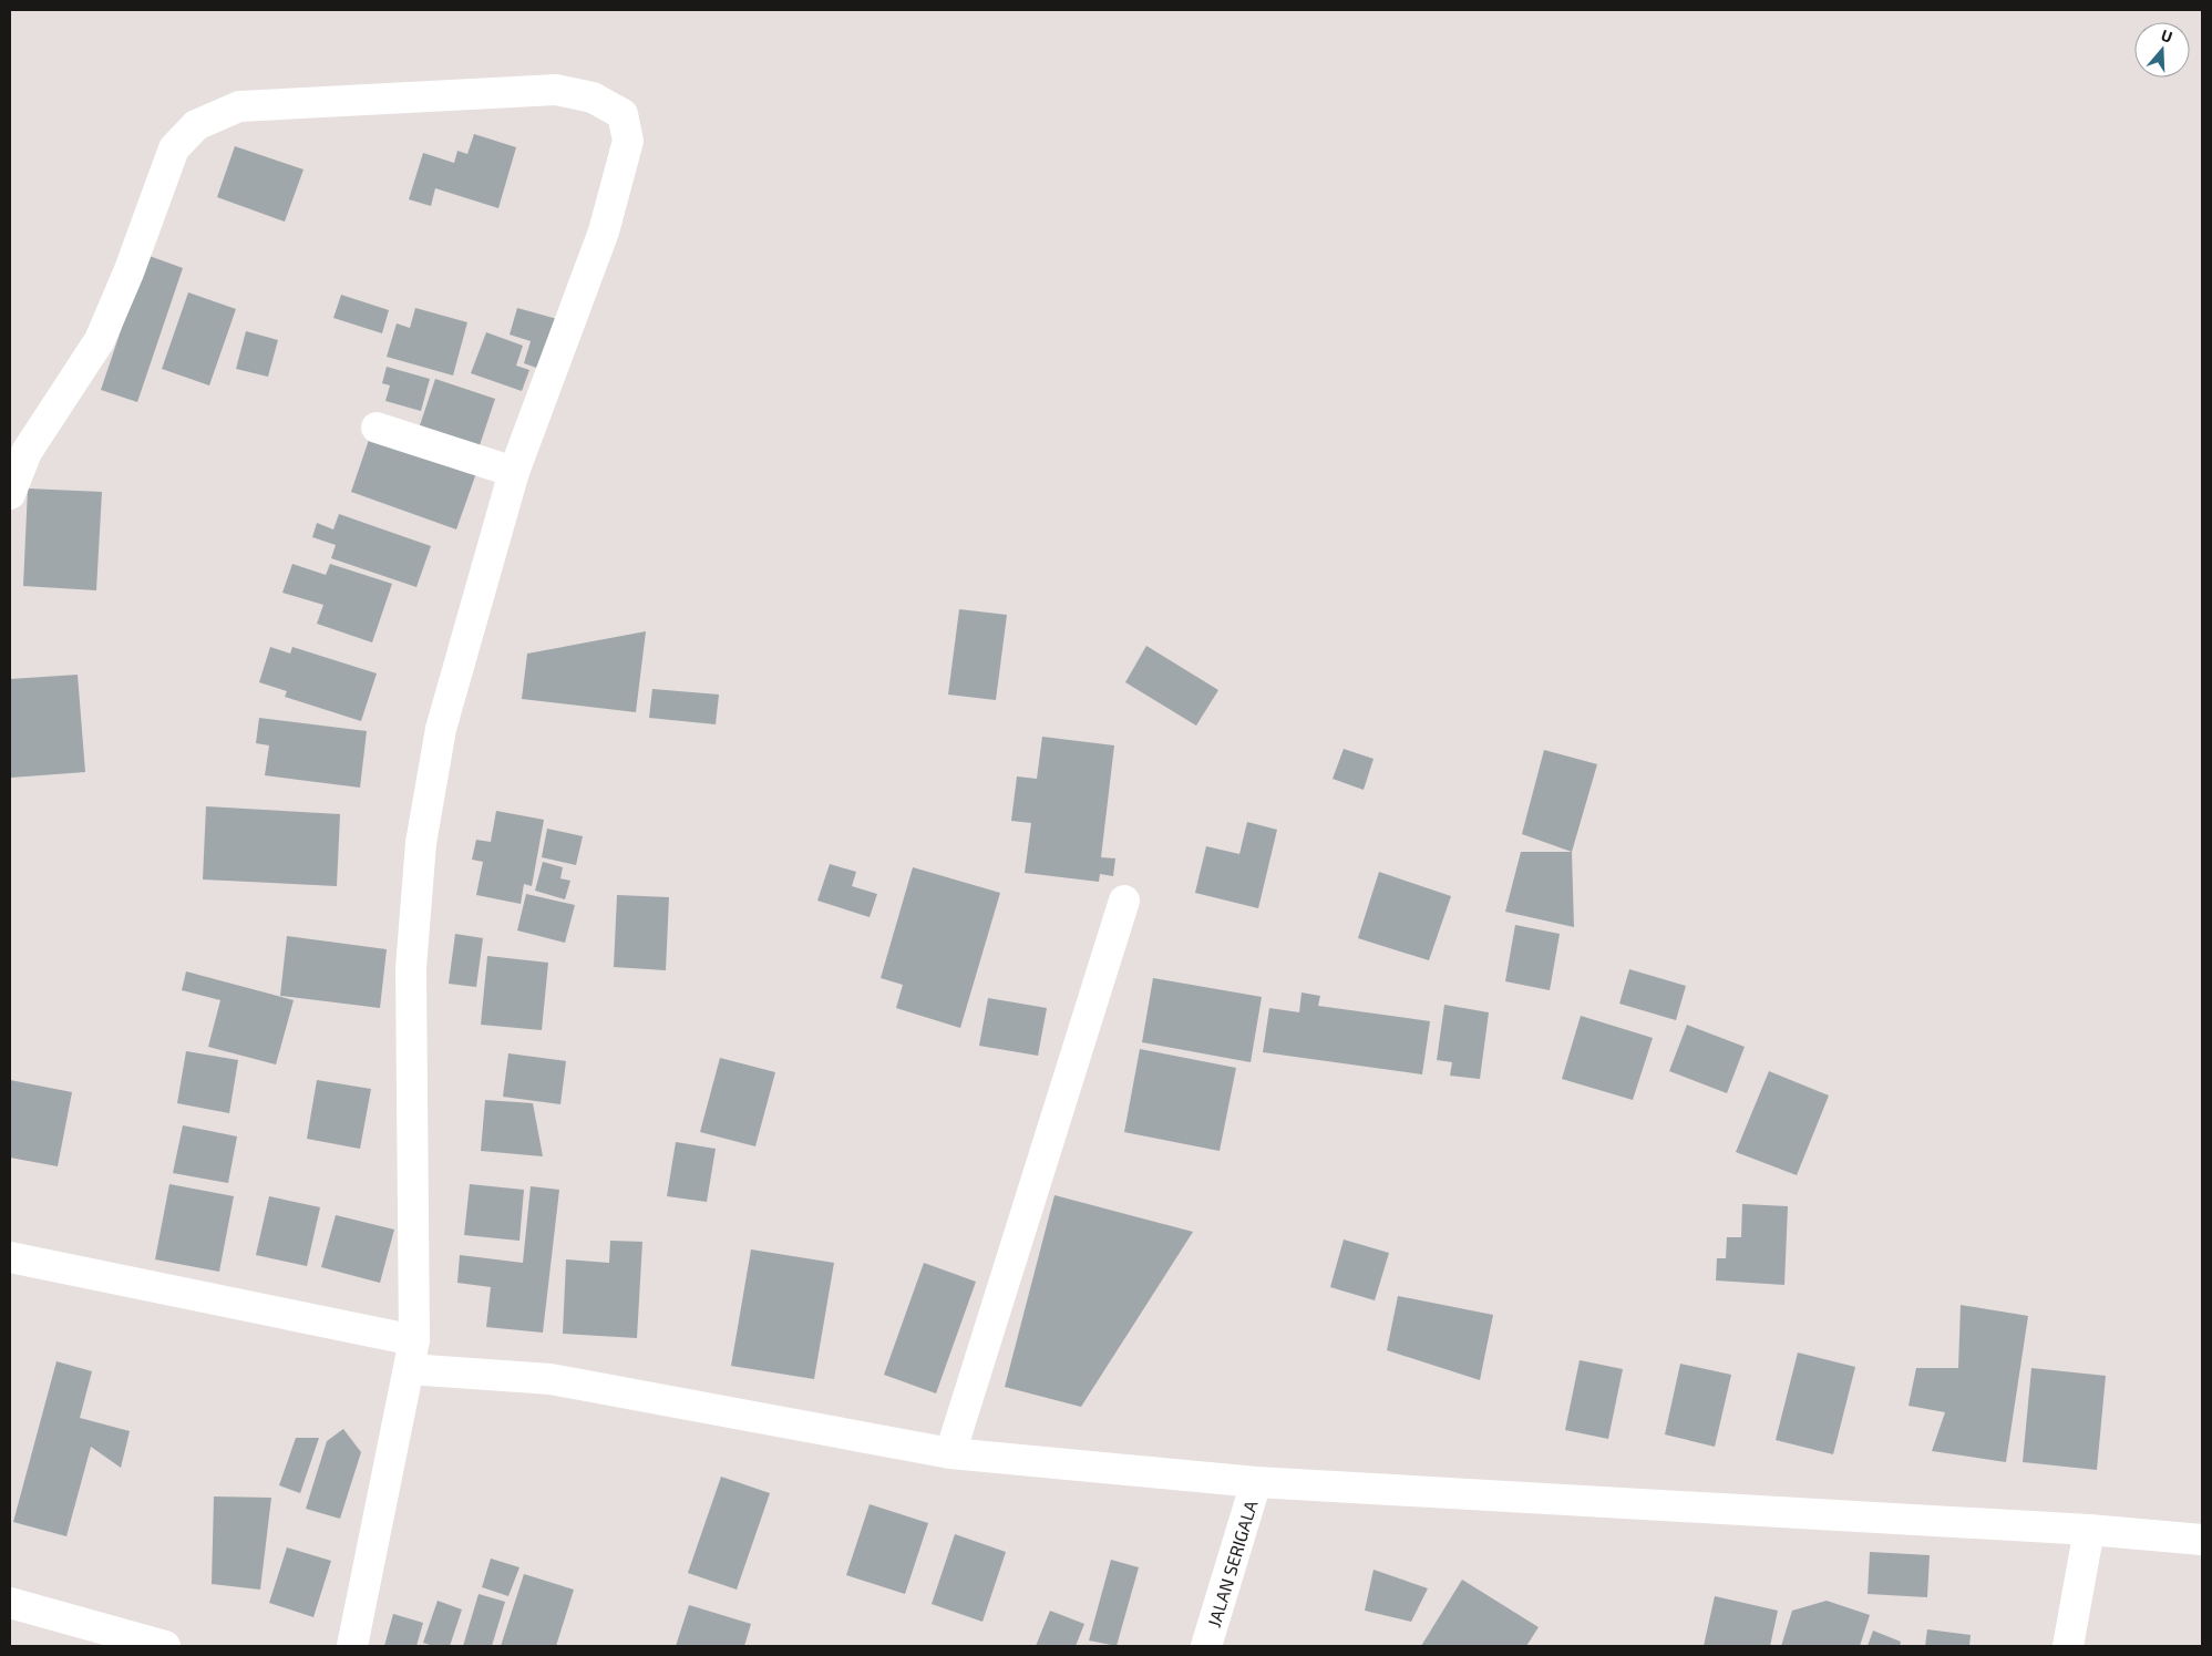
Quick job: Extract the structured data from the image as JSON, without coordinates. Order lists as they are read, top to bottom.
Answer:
{
  "streets": {
    "street": ["JALAN SERIGALA"]
  },
  "north": "top"
}
